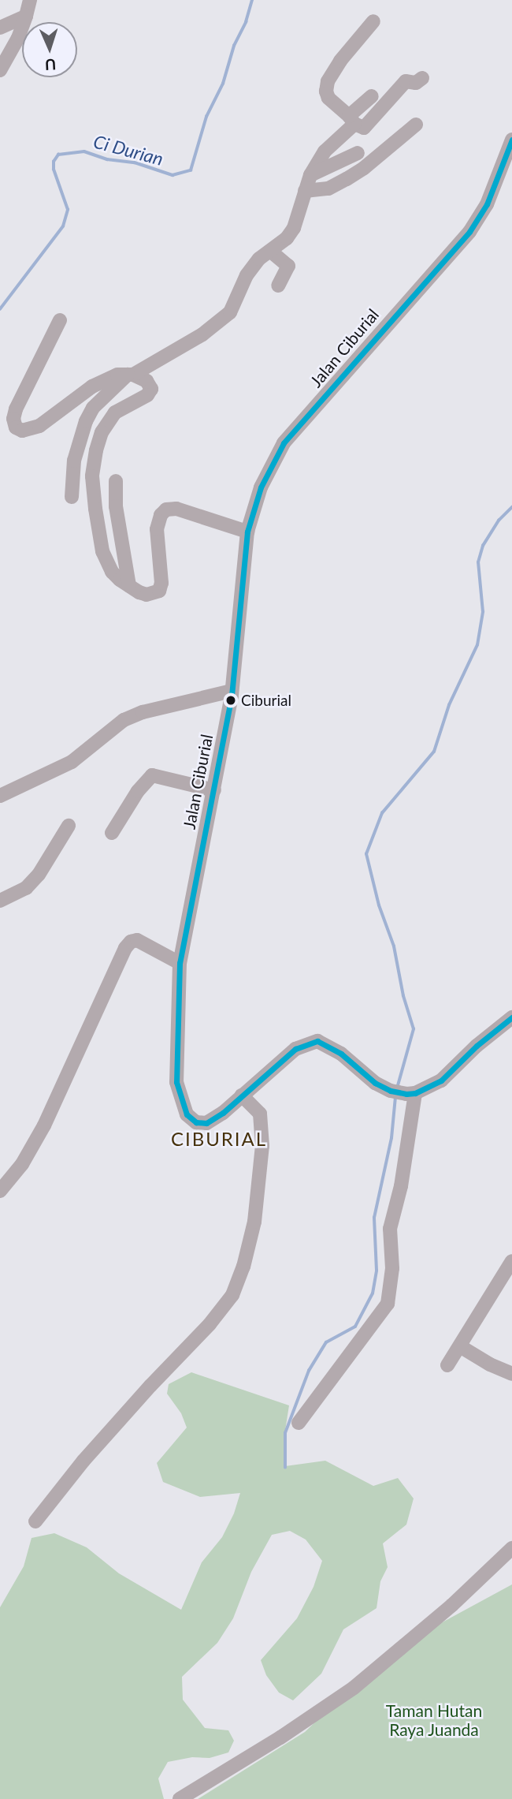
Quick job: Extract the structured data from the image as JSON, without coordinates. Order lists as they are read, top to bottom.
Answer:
{
  "streets": {
    "street": ["Jalan Ciburial"]
  },
  "districts": ["CIBURIAL"],
  "water": ["Ci Durian"],
  "parks": ["Taman Hutan Raya Juanda"],
  "places": ["Ciburial"],
  "north": "bottom"
}
